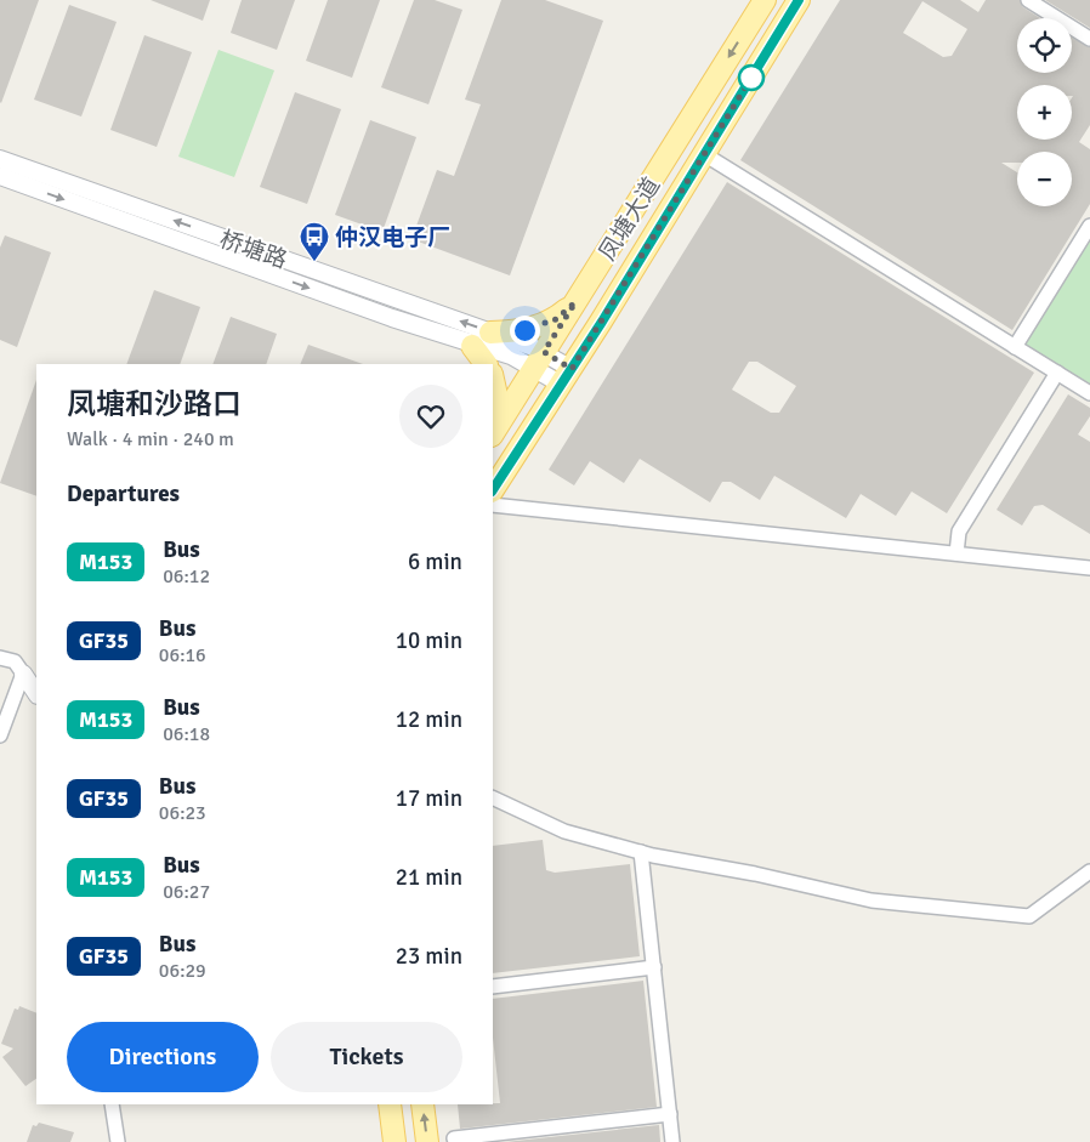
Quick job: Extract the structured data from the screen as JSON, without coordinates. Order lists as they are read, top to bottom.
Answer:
{
  "streets": {
    "main road": ["凤塘大道"],
    "street": ["桥塘路"]
  },
  "crossings": [
    ["凤塘大道", "桥塘路"]
  ],
  "places": {
    "bus stop": ["仲汉电子厂"]
  },
  "lines": ["bus line M153"],
  "page": {
    "map_buttons": ["+", "−"],
    "heading": [
      ["凤塘和沙路口", "Walk · 4 min · 240 m"],
      "Departures"
    ],
    "list": [
      {
        "mark": "M153",
        "name": "Bus",
        "note": "06:12",
        "value": "6 min"
      },
      {
        "mark": "GF35",
        "name": "Bus",
        "note": "06:16",
        "value": "10 min"
      },
      {
        "mark": "M153",
        "name": "Bus",
        "note": "06:18",
        "value": "12 min"
      },
      {
        "mark": "GF35",
        "name": "Bus",
        "note": "06:23",
        "value": "17 min"
      },
      {
        "mark": "M153",
        "name": "Bus",
        "note": "06:27",
        "value": "21 min"
      },
      {
        "mark": "GF35",
        "name": "Bus",
        "note": "06:29",
        "value": "23 min"
      }
    ],
    "buttons": ["Directions", "Tickets"]
  }
}
